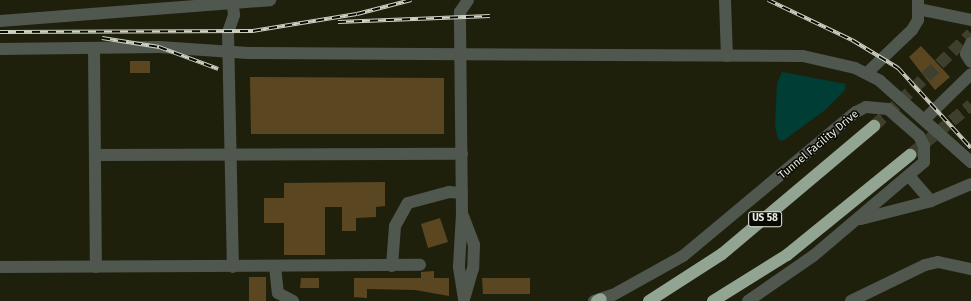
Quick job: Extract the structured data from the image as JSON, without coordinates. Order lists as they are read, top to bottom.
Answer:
{
  "streets": {
    "highway": ["US 58"],
    "street": ["Tunnel Facility Drive"]
  }
}
